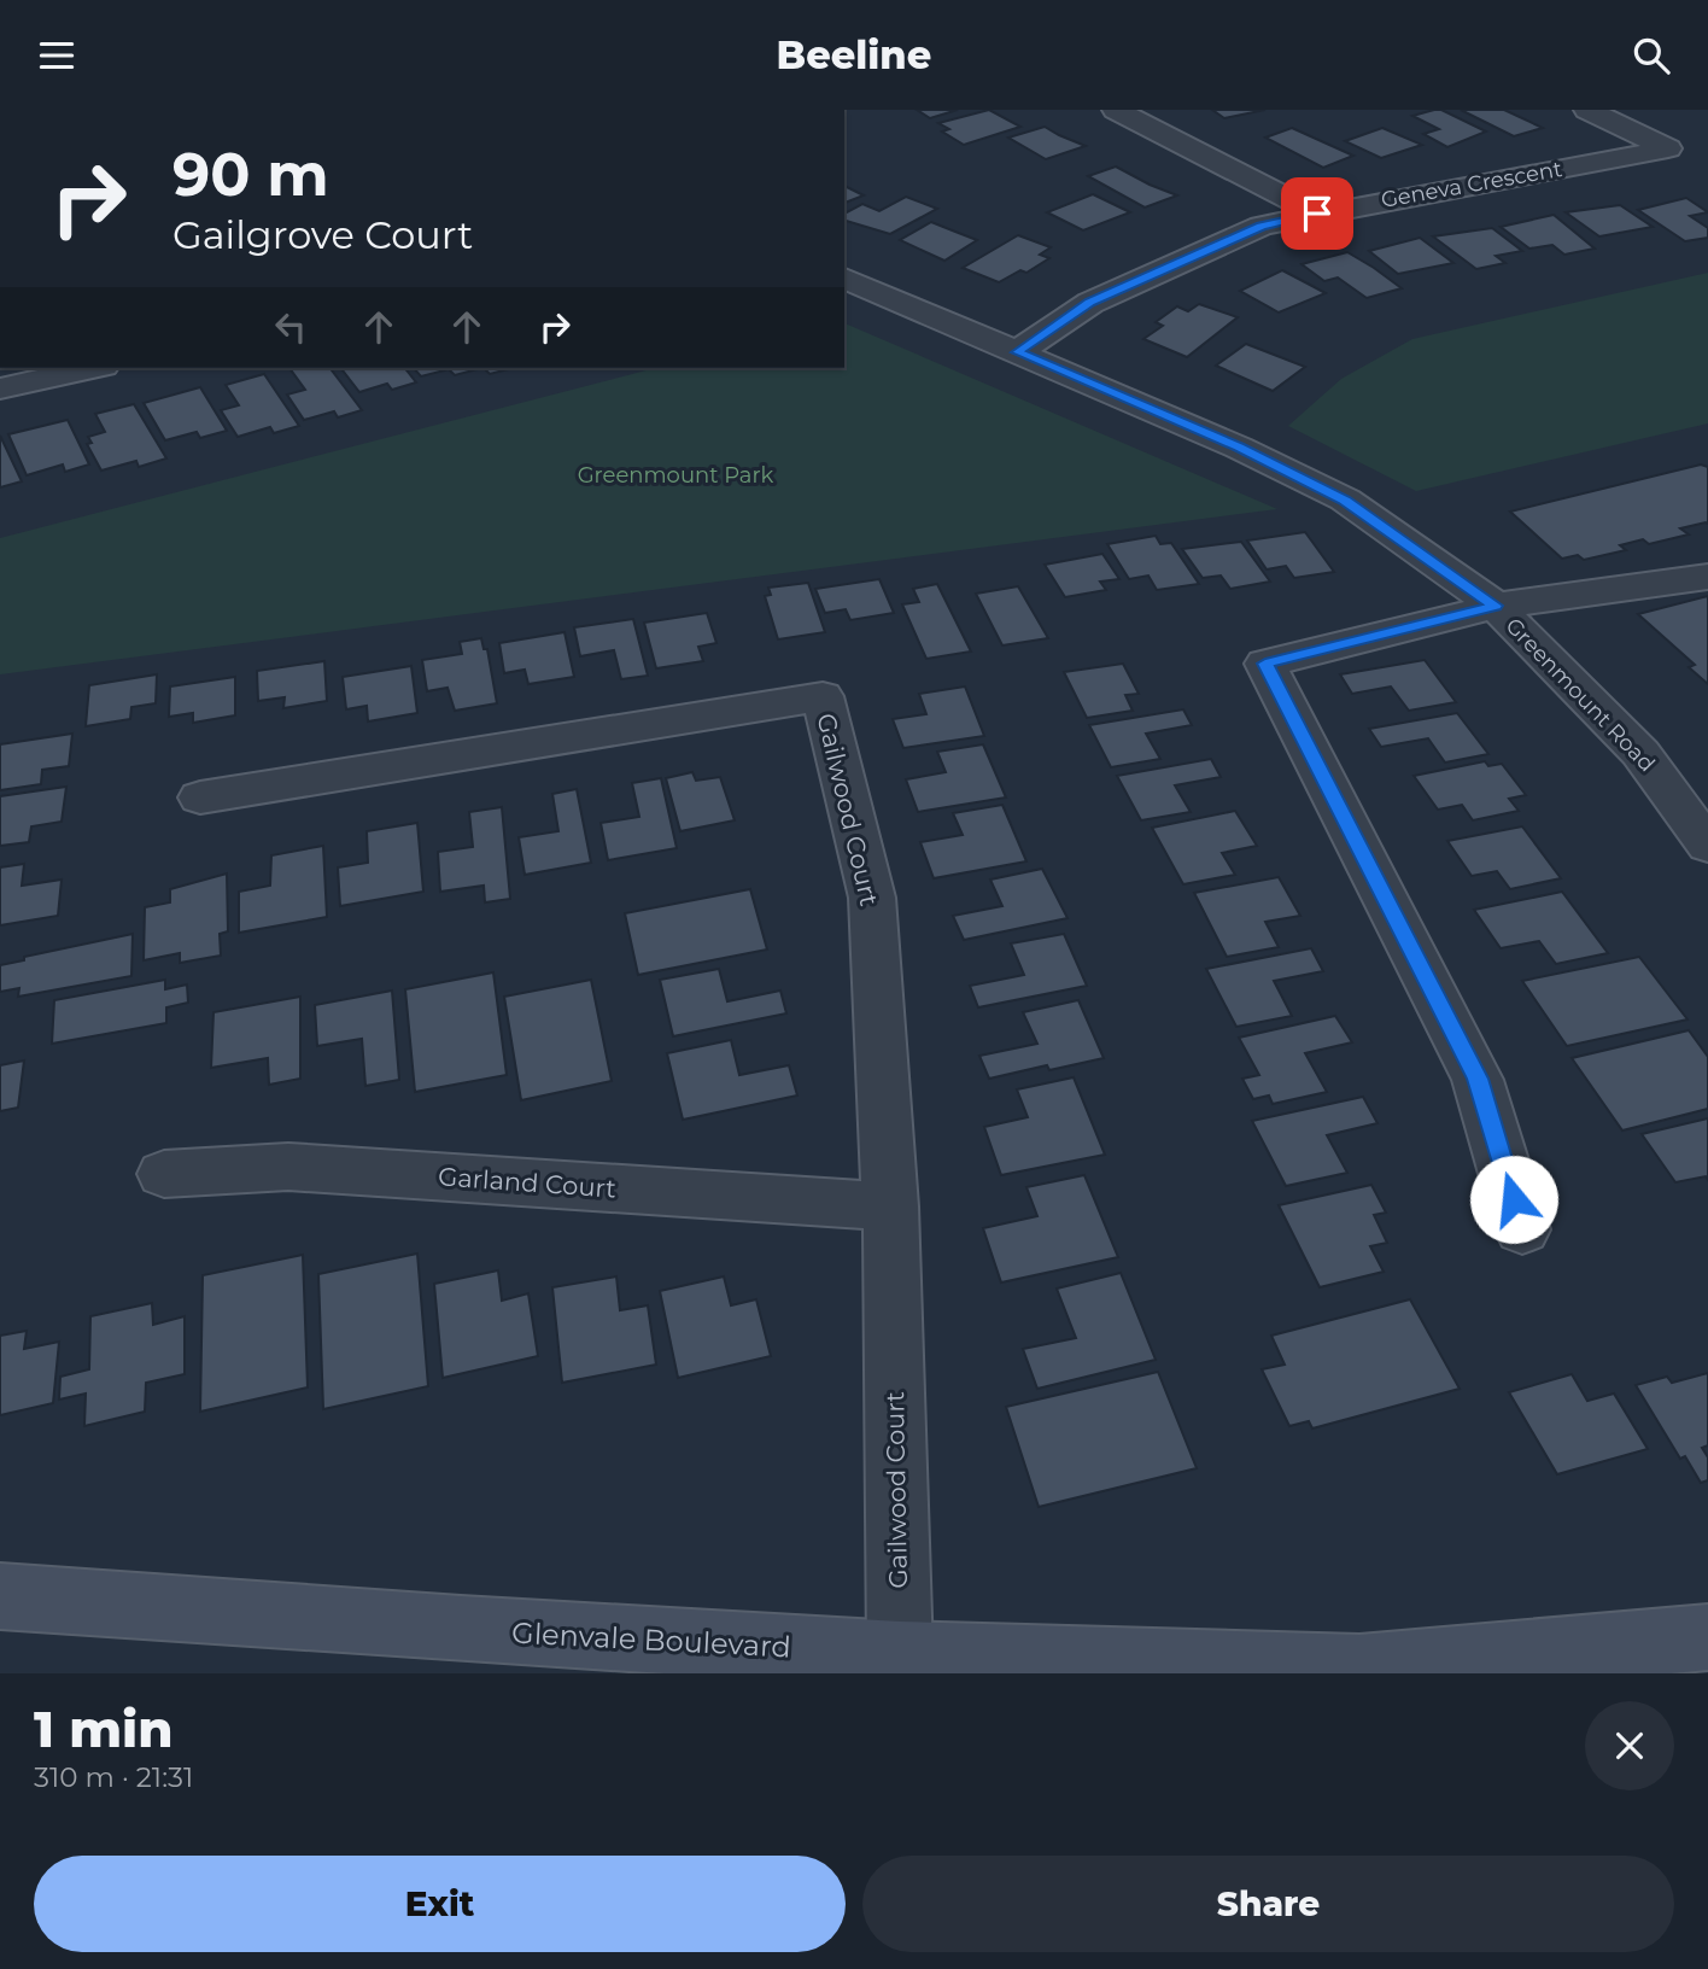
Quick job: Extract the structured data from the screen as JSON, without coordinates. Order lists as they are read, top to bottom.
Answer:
{
  "streets": {
    "street": [
      "Geneva Crescent",
      "Greenmount Road",
      "Gailwood Court",
      "Garland Court",
      "Glenvale Boulevard"
    ]
  },
  "crossings": [
    ["Geneva Crescent", "Greenmount Road"],
    ["Gailwood Court", "Garland Court"],
    ["Gailwood Court", "Glenvale Boulevard"]
  ],
  "parks": ["Greenmount Park"],
  "page": {
    "header": "Beeline",
    "turn": ["90 m", "Gailgrove Court"],
    "heading": ["1 min", "310 m · 21:31"],
    "buttons": ["Exit", "Share"]
  }
}
